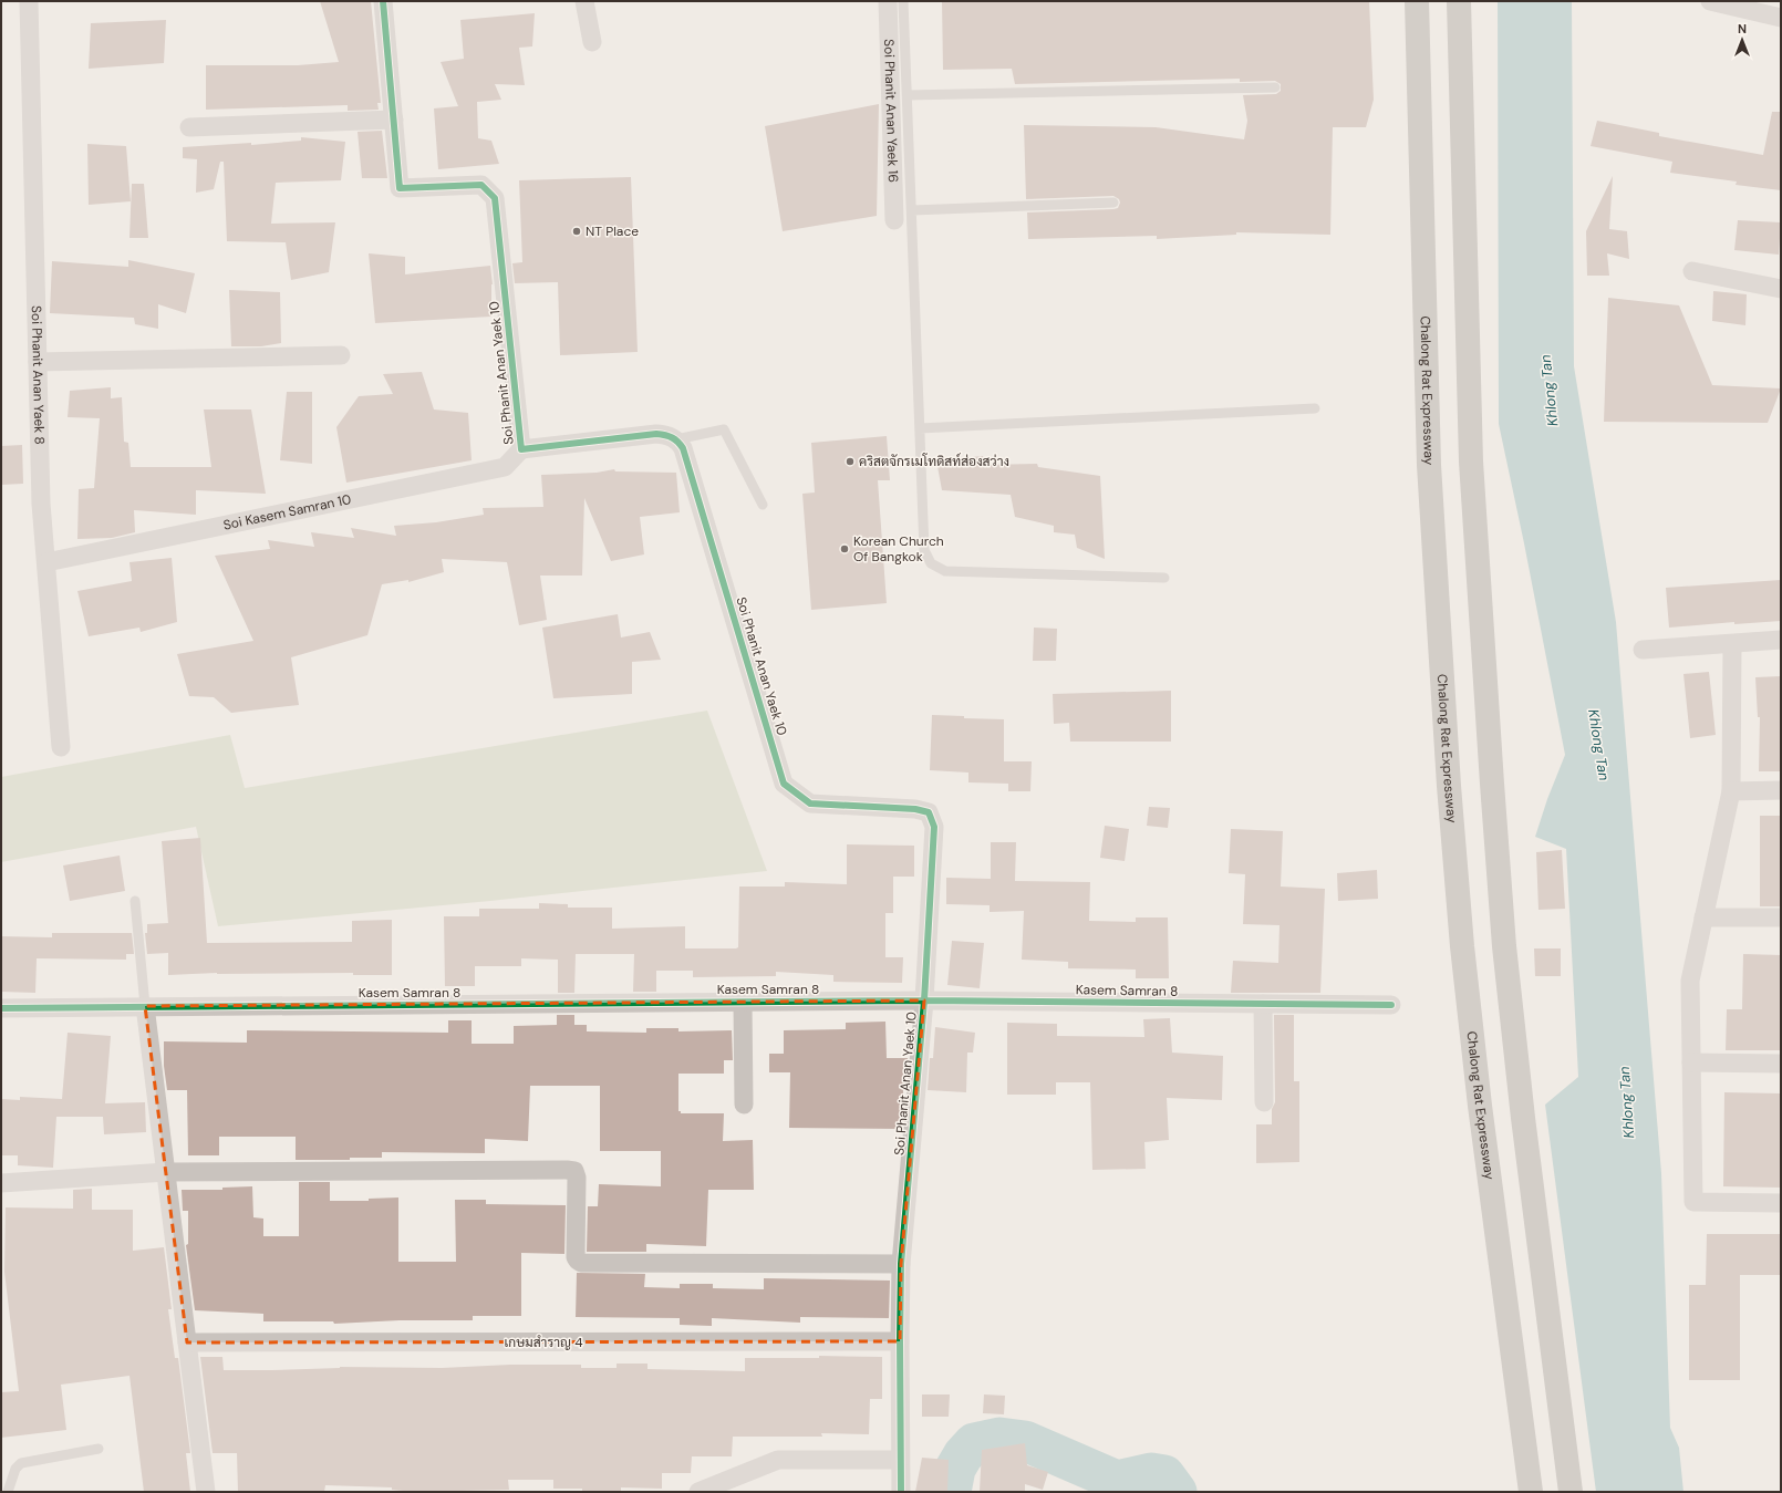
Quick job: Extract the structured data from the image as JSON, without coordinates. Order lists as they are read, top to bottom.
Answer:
{
  "streets": {
    "highway": ["Chalong Rat Expressway"],
    "street": [
      "Soi Phanit Anan Yaek 16",
      "Soi Phanit Anan Yaek 10",
      "Soi Phanit Anan Yaek 8",
      "Soi Kasem Samran 10",
      "Kasem Samran 8",
      "เกษมสำราญ 4"
    ]
  },
  "crossings": [
    ["Soi Phanit Anan Yaek 10", "Soi Kasem Samran 10"],
    ["Soi Phanit Anan Yaek 10", "Kasem Samran 8"],
    ["Soi Phanit Anan Yaek 10", "เกษมสำราญ 4"],
    ["Soi Phanit Anan Yaek 8", "Soi Kasem Samran 10"]
  ],
  "water": ["Khlong Tan"],
  "places": ["NT Place", "คริสตจักรเมโทดิสท์ส่องสว่าง", "Korean Church Of Bangkok"],
  "north": "top"
}
